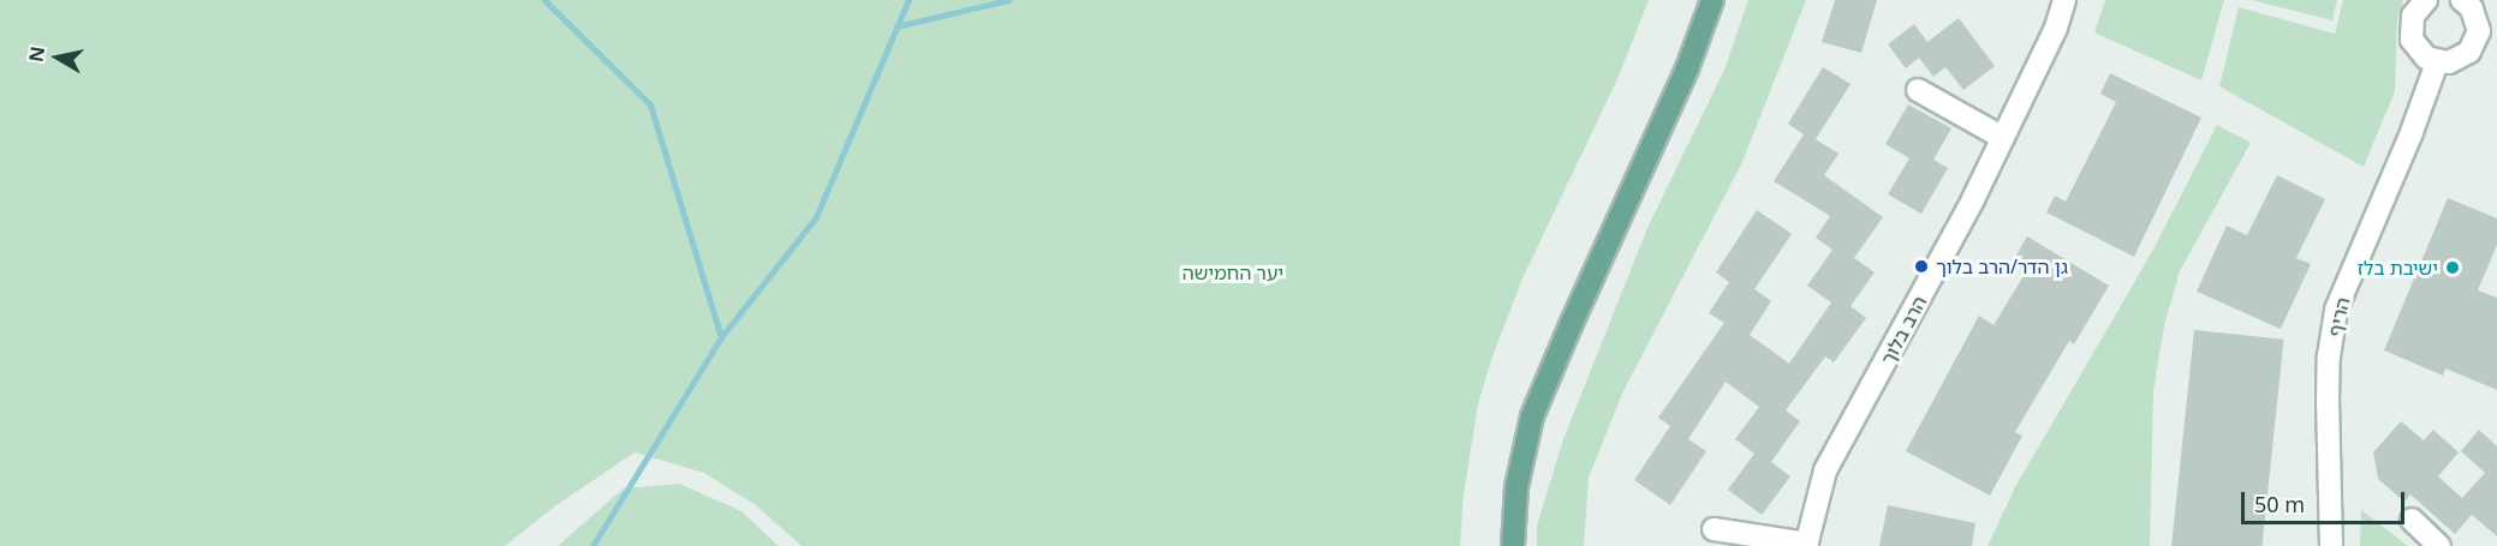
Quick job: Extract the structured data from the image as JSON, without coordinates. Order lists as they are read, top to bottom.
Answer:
{
  "streets": {
    "street": ["הריף", "הרב בלוך"]
  },
  "parks": ["יער החמישה"],
  "places": ["גן הדר/הרב בלוך", "ישיבת בלז"],
  "scale_bar": "50 m",
  "north": "left"
}
